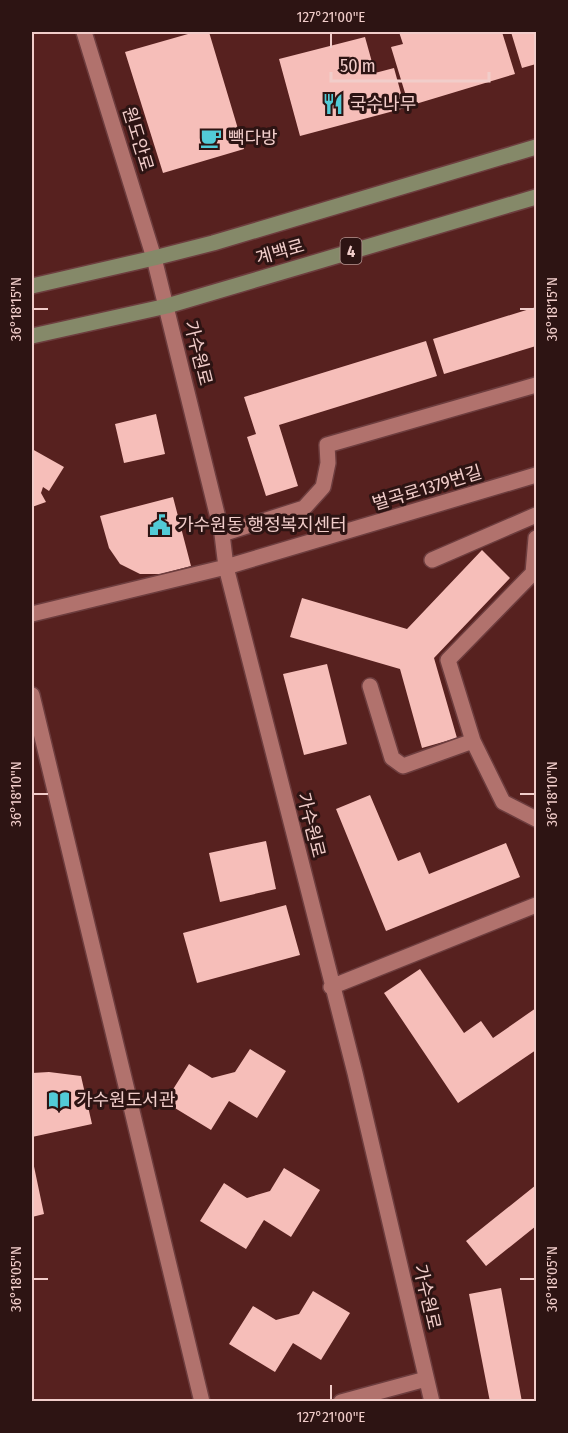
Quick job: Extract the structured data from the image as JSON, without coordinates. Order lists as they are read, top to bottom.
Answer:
{
  "streets": {
    "main road": ["4", "계백로"],
    "street": ["원도안로", "가수원로", "벌곡로1379번길"]
  },
  "crossings": [
    ["원도안로", "계백로"],
    ["원도안로", "가수원로"],
    ["계백로", "가수원로"],
    ["가수원로", "벌곡로1379번길"]
  ],
  "places": {
    "restaurant": ["국수나무"],
    "cafe": ["빽다방"],
    "public building": ["가수원동 행정복지센터"],
    "library": ["가수원도서관"]
  },
  "scale_bar": "50 m",
  "coordinates": [
    "127°21'00\"E",
    "36°18'15\"N",
    "36°18'10\"N",
    "36°18'05\"N"
  ]
}
